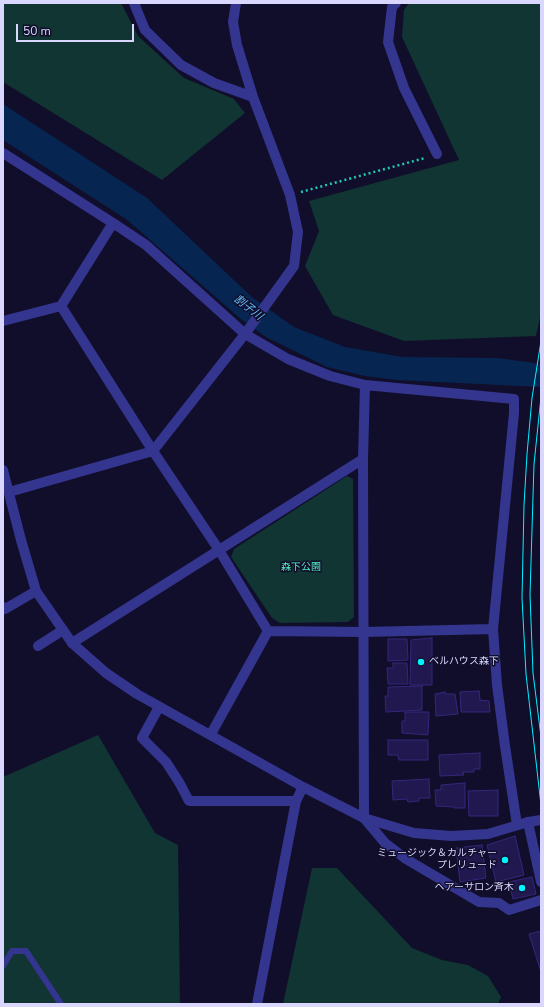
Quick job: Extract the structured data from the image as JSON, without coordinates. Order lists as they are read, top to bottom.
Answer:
{
  "water": ["割子川"],
  "parks": ["森下公園"],
  "places": ["ベルハウス森下", "ミュージック＆カルチャー プレリュード", "ヘアーサロン斉木"],
  "scale_bar": "50 m"
}
